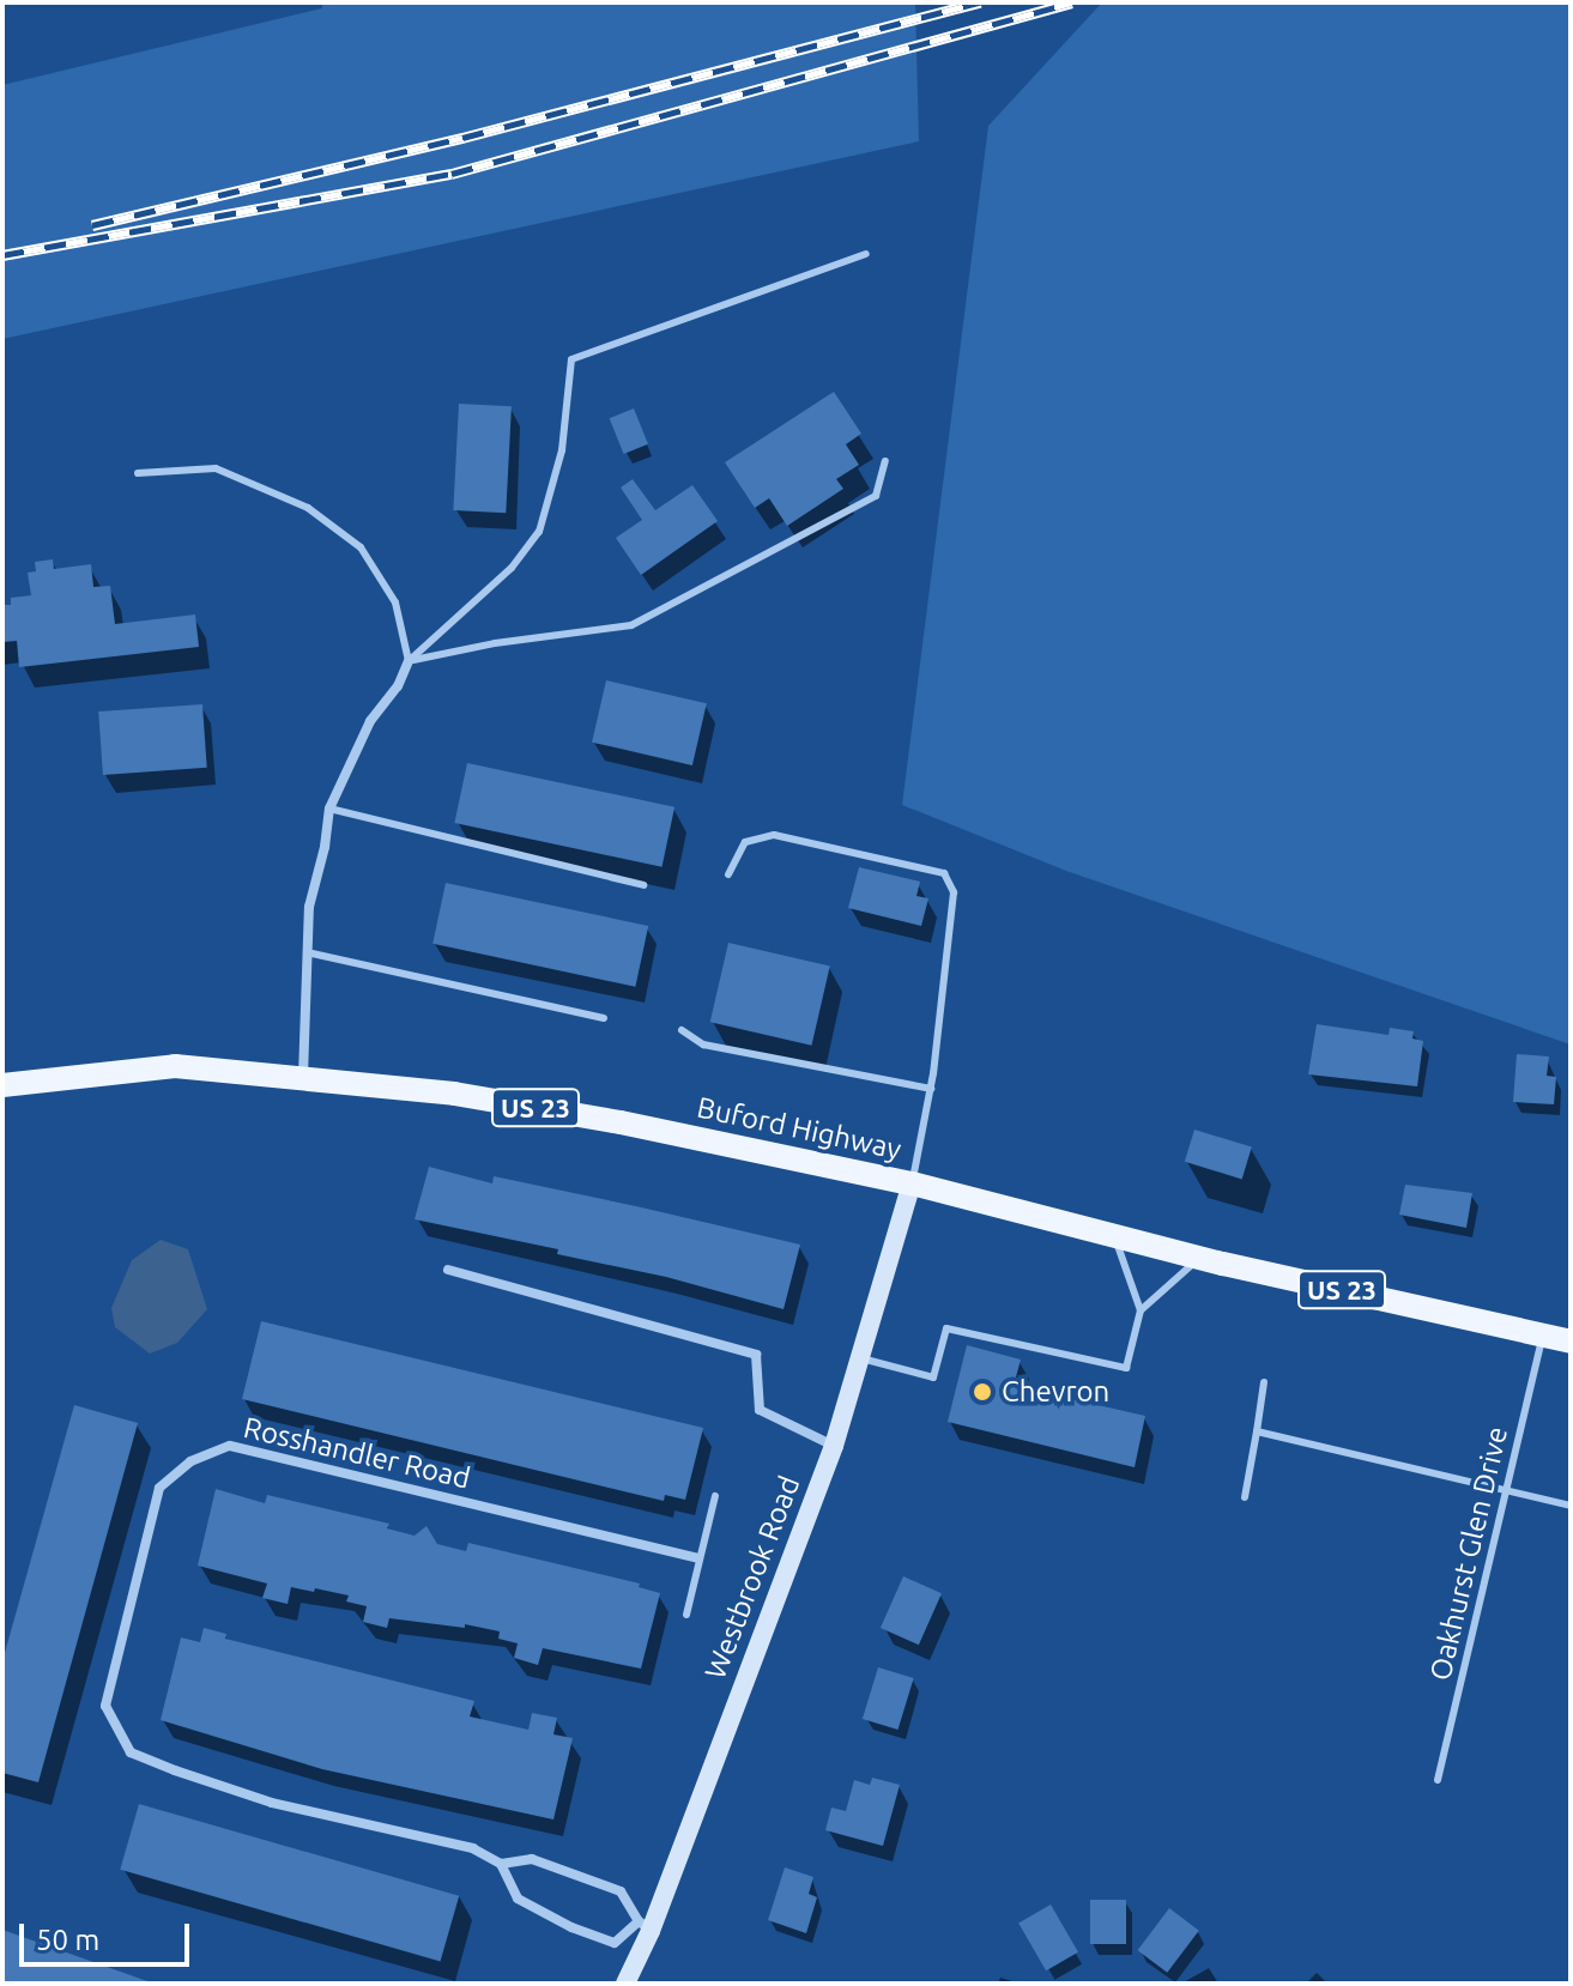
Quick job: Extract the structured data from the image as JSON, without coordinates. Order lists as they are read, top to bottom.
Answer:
{
  "streets": {
    "main road": ["US 23", "Buford Highway"],
    "street": ["Rosshandler Road", "Westbrook Road"],
    "lane": ["Oakhurst Glen Drive"]
  },
  "crossings": [
    ["Buford Highway", "Oakhurst Glen Drive"],
    ["Buford Highway", "Westbrook Road"],
    ["Rosshandler Road", "Westbrook Road"]
  ],
  "places": ["Chevron"],
  "scale_bar": "50 m"
}
